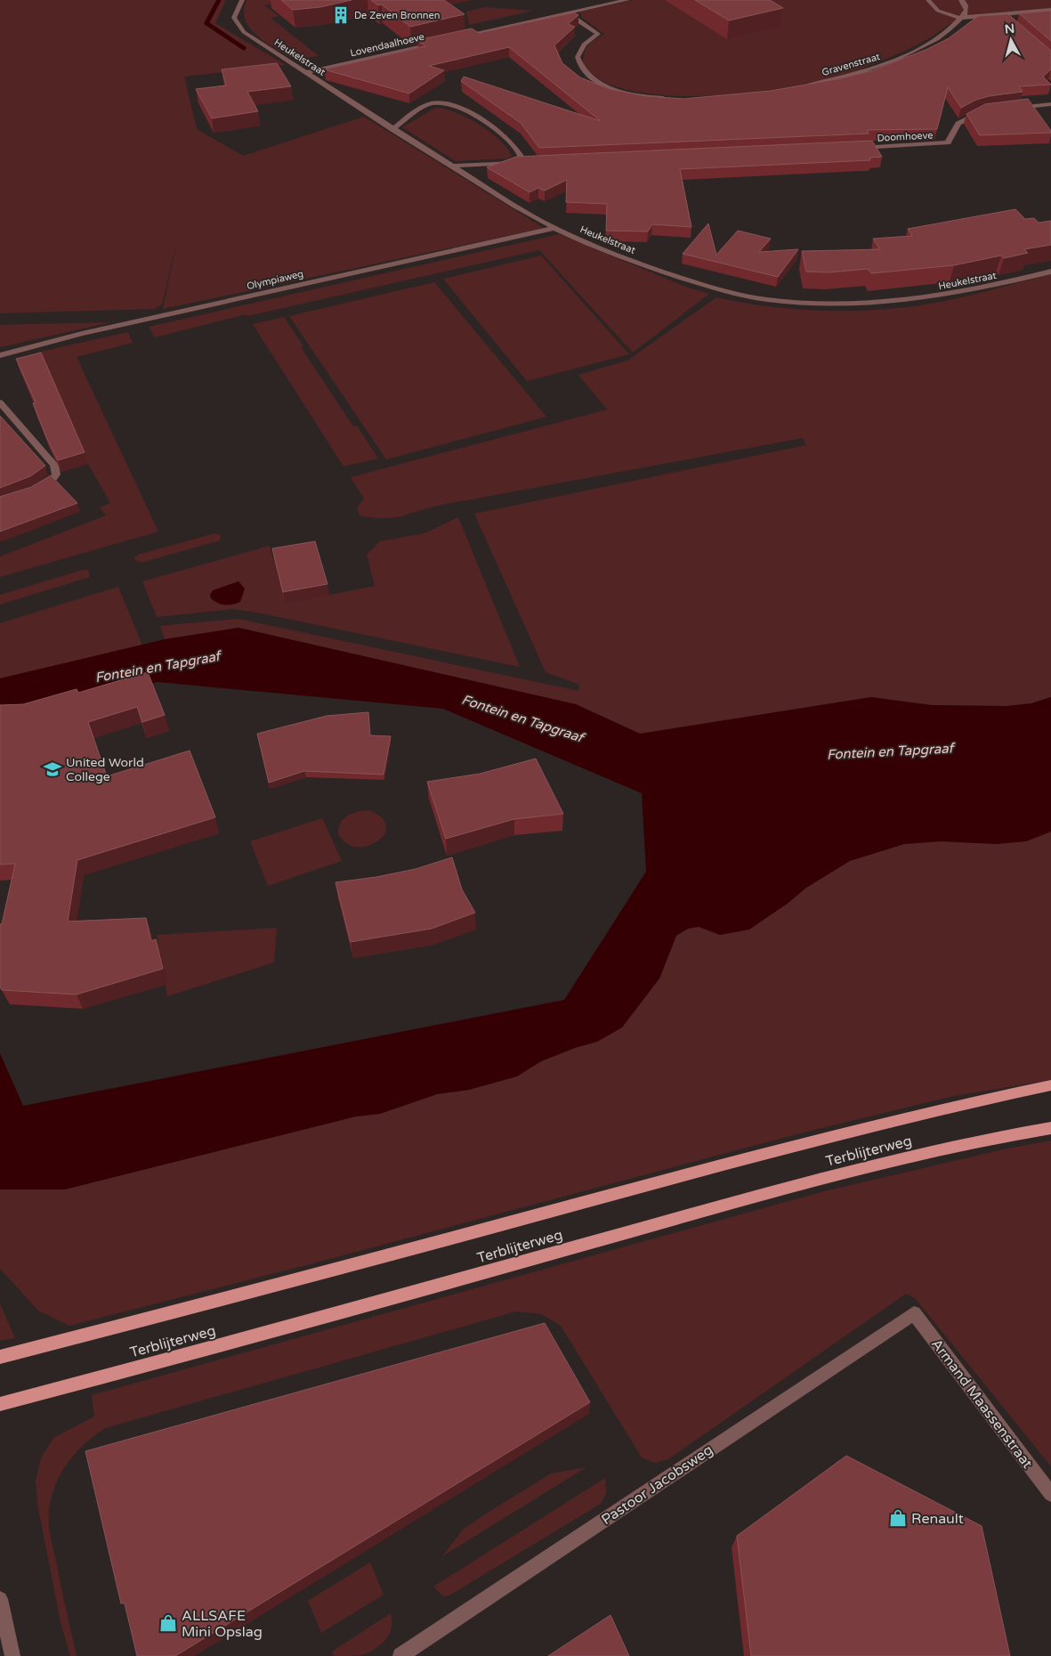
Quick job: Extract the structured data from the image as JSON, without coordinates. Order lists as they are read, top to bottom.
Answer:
{
  "streets": {
    "main road": ["Terblijterweg"],
    "street": [
      "Lovendaalhoeve",
      "Heukelstraat",
      "Gravenstraat",
      "Doomhoeve",
      "Olympiaweg",
      "Armand Maassenstraat",
      "Pastoor Jacobsweg"
    ]
  },
  "crossings": [
    ["Lovendaalhoeve", "Heukelstraat"],
    ["Heukelstraat", "Olympiaweg"],
    ["Armand Maassenstraat", "Pastoor Jacobsweg"]
  ],
  "water": ["Fontein en Tapgraaf"],
  "places": {
    "building": ["De Zeven Bronnen"],
    "school or university": ["United World College"],
    "shop": ["Renault", "ALLSAFE Mini Opslag"]
  },
  "north": "top"
}
